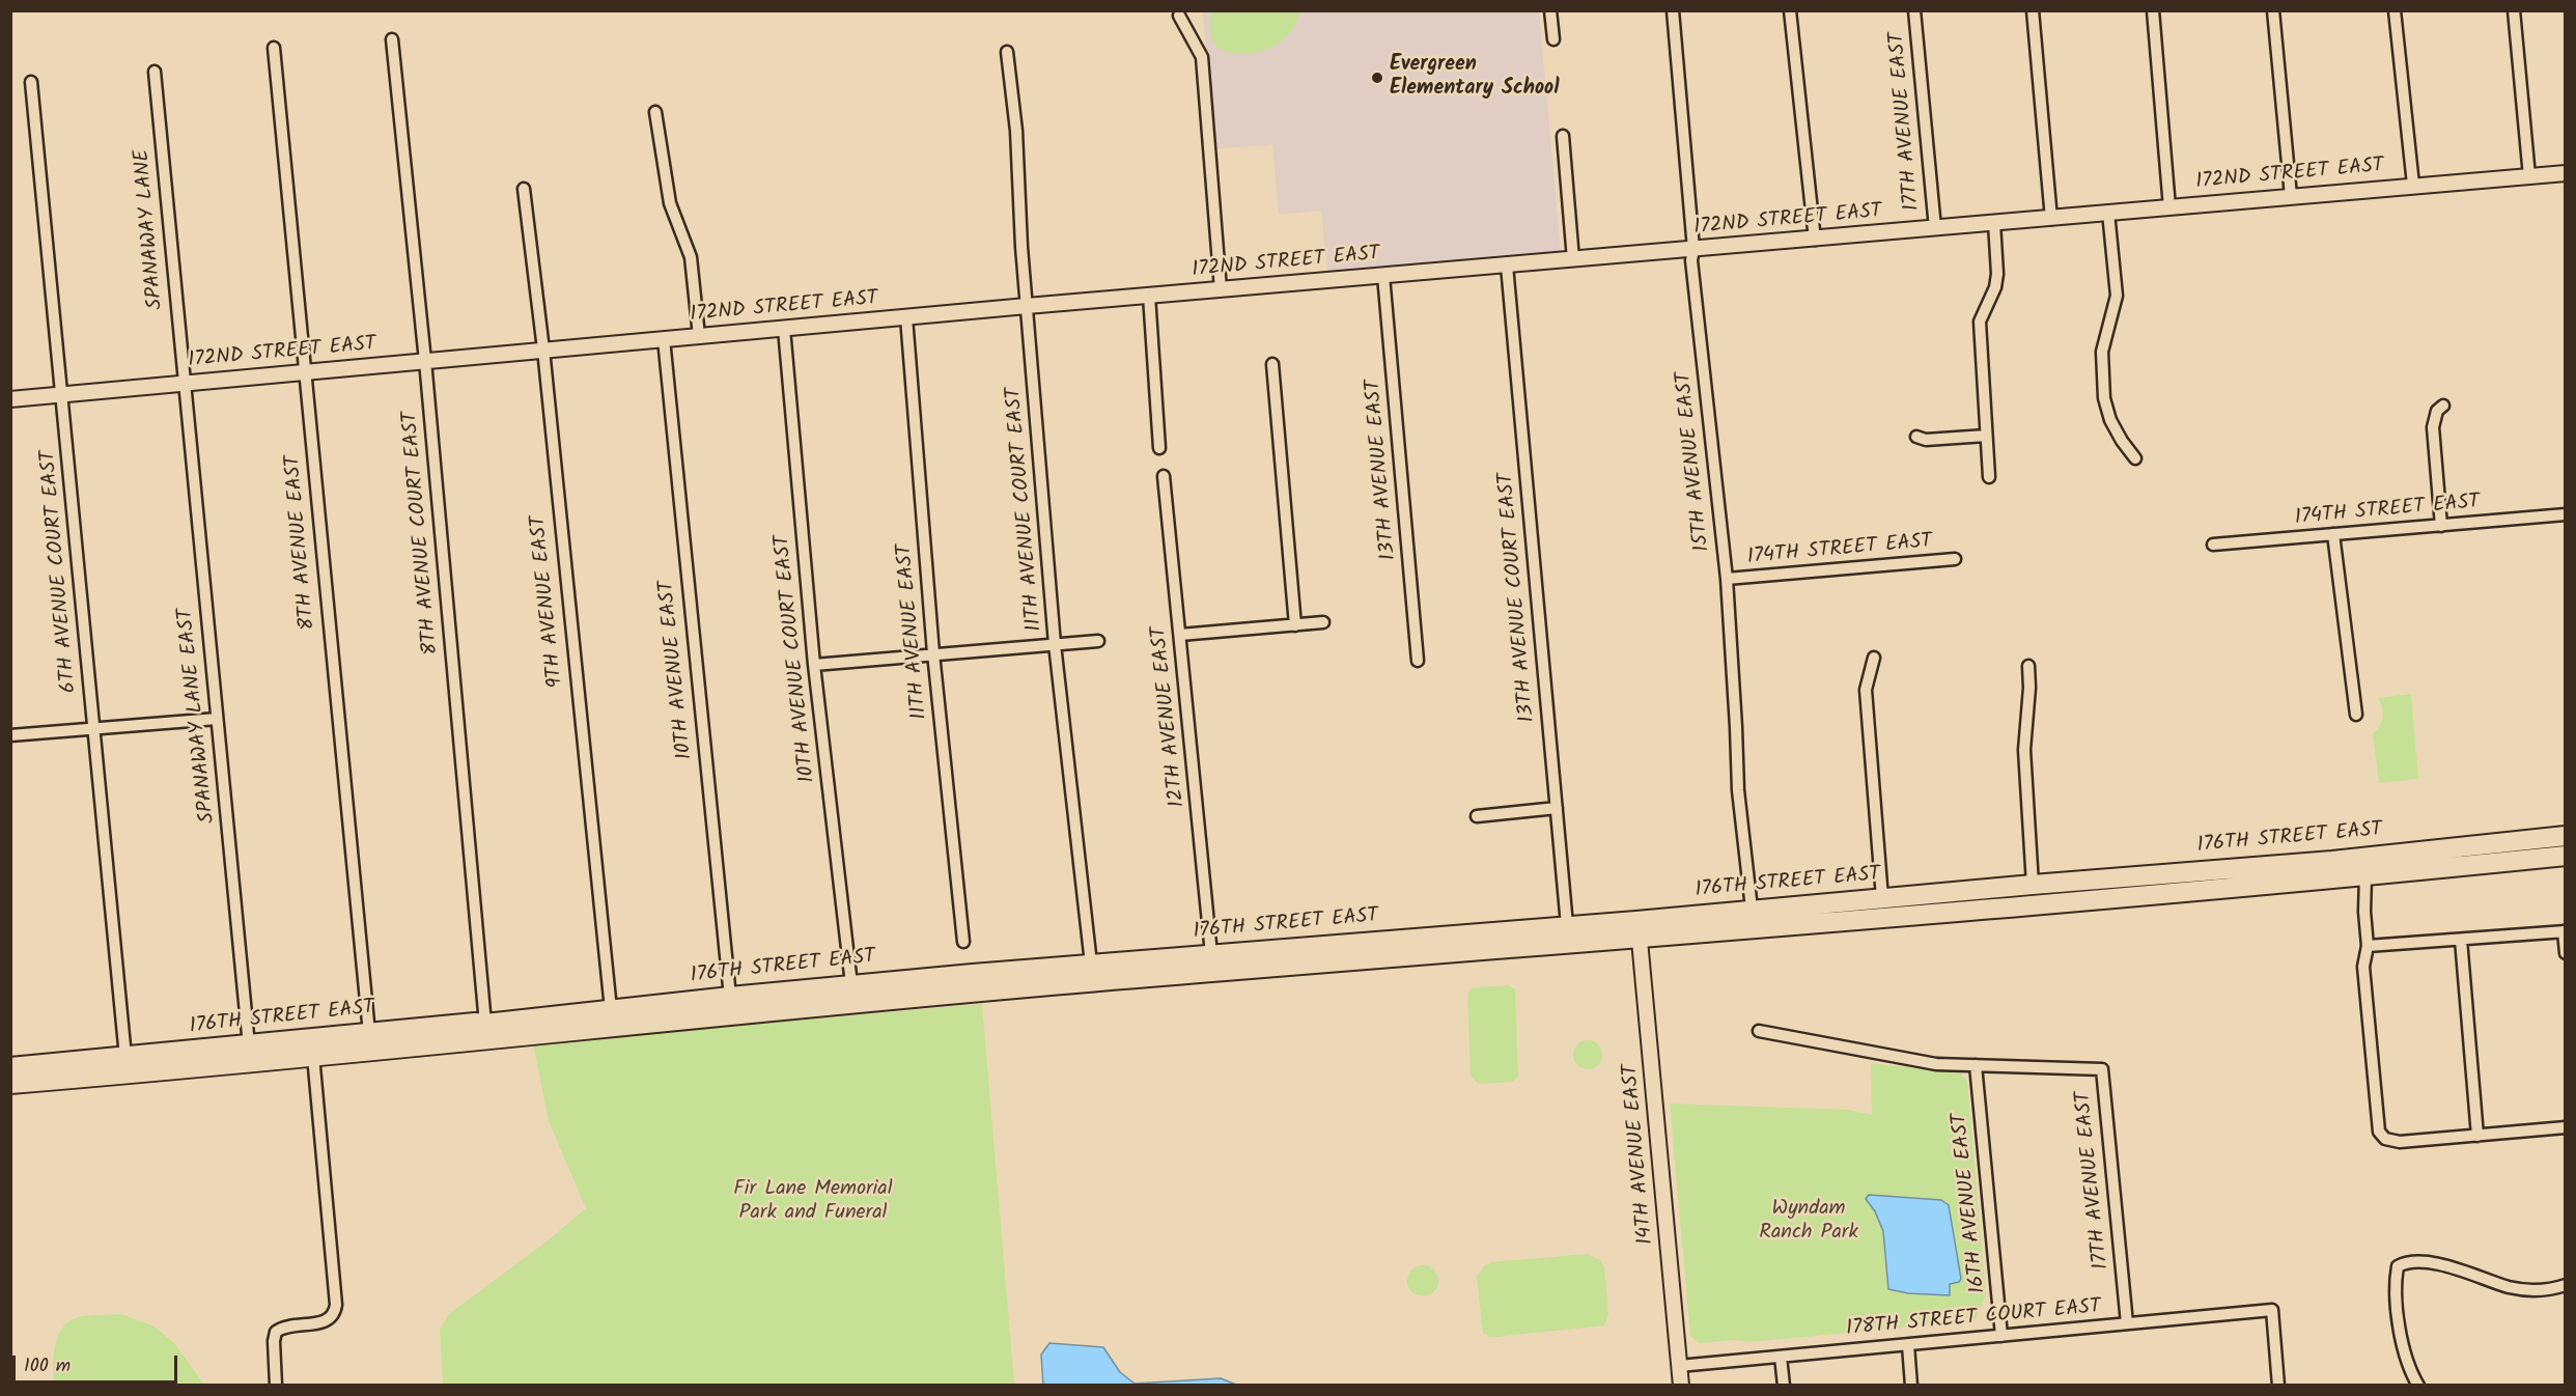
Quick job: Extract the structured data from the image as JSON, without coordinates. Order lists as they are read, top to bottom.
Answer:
{
  "streets": {
    "main road": ["176TH STREET EAST"],
    "street": [
      "17TH AVENUE EAST",
      "172ND STREET EAST",
      "SPANAWAY LANE",
      "15TH AVENUE EAST",
      "13TH AVENUE EAST",
      "11TH AVENUE COURT EAST",
      "174TH STREET EAST",
      "8TH AVENUE COURT EAST",
      "8TH AVENUE EAST",
      "6TH AVENUE COURT EAST",
      "13TH AVENUE COURT EAST",
      "9TH AVENUE EAST",
      "11TH AVENUE EAST",
      "10TH AVENUE COURT EAST",
      "10TH AVENUE EAST",
      "SPANAWAY LANE EAST",
      "12TH AVENUE EAST",
      "14TH AVENUE EAST",
      "16TH AVENUE EAST",
      "178TH STREET COURT EAST"
    ]
  },
  "crossings": [
    ["17TH AVENUE EAST", "172ND STREET EAST"],
    ["17TH AVENUE EAST", "16TH AVENUE EAST"],
    ["17TH AVENUE EAST", "178TH STREET COURT EAST"],
    ["172ND STREET EAST", "SPANAWAY LANE"],
    ["172ND STREET EAST", "15TH AVENUE EAST"],
    ["172ND STREET EAST", "13TH AVENUE EAST"],
    ["172ND STREET EAST", "11TH AVENUE COURT EAST"],
    ["172ND STREET EAST", "8TH AVENUE COURT EAST"],
    ["172ND STREET EAST", "8TH AVENUE EAST"],
    ["172ND STREET EAST", "6TH AVENUE COURT EAST"],
    ["172ND STREET EAST", "13TH AVENUE COURT EAST"],
    ["172ND STREET EAST", "9TH AVENUE EAST"],
    ["172ND STREET EAST", "11TH AVENUE EAST"],
    ["172ND STREET EAST", "10TH AVENUE COURT EAST"],
    ["172ND STREET EAST", "10TH AVENUE EAST"],
    ["172ND STREET EAST", "SPANAWAY LANE EAST"],
    ["SPANAWAY LANE", "SPANAWAY LANE EAST"],
    ["15TH AVENUE EAST", "174TH STREET EAST"],
    ["15TH AVENUE EAST", "176TH STREET EAST"],
    ["11TH AVENUE COURT EAST", "176TH STREET EAST"],
    ["8TH AVENUE COURT EAST", "176TH STREET EAST"],
    ["8TH AVENUE EAST", "176TH STREET EAST"],
    ["6TH AVENUE COURT EAST", "176TH STREET EAST"],
    ["13TH AVENUE COURT EAST", "176TH STREET EAST"],
    ["9TH AVENUE EAST", "176TH STREET EAST"],
    ["10TH AVENUE COURT EAST", "176TH STREET EAST"],
    ["10TH AVENUE EAST", "176TH STREET EAST"],
    ["SPANAWAY LANE EAST", "176TH STREET EAST"],
    ["12TH AVENUE EAST", "176TH STREET EAST"],
    ["176TH STREET EAST", "14TH AVENUE EAST"],
    ["14TH AVENUE EAST", "178TH STREET COURT EAST"],
    ["16TH AVENUE EAST", "178TH STREET COURT EAST"]
  ],
  "parks": ["Fir Lane Memorial Park and Funeral", "Wyndam Ranch Park"],
  "places": ["Evergreen Elementary School"],
  "scale_bar": "100 m"
}
